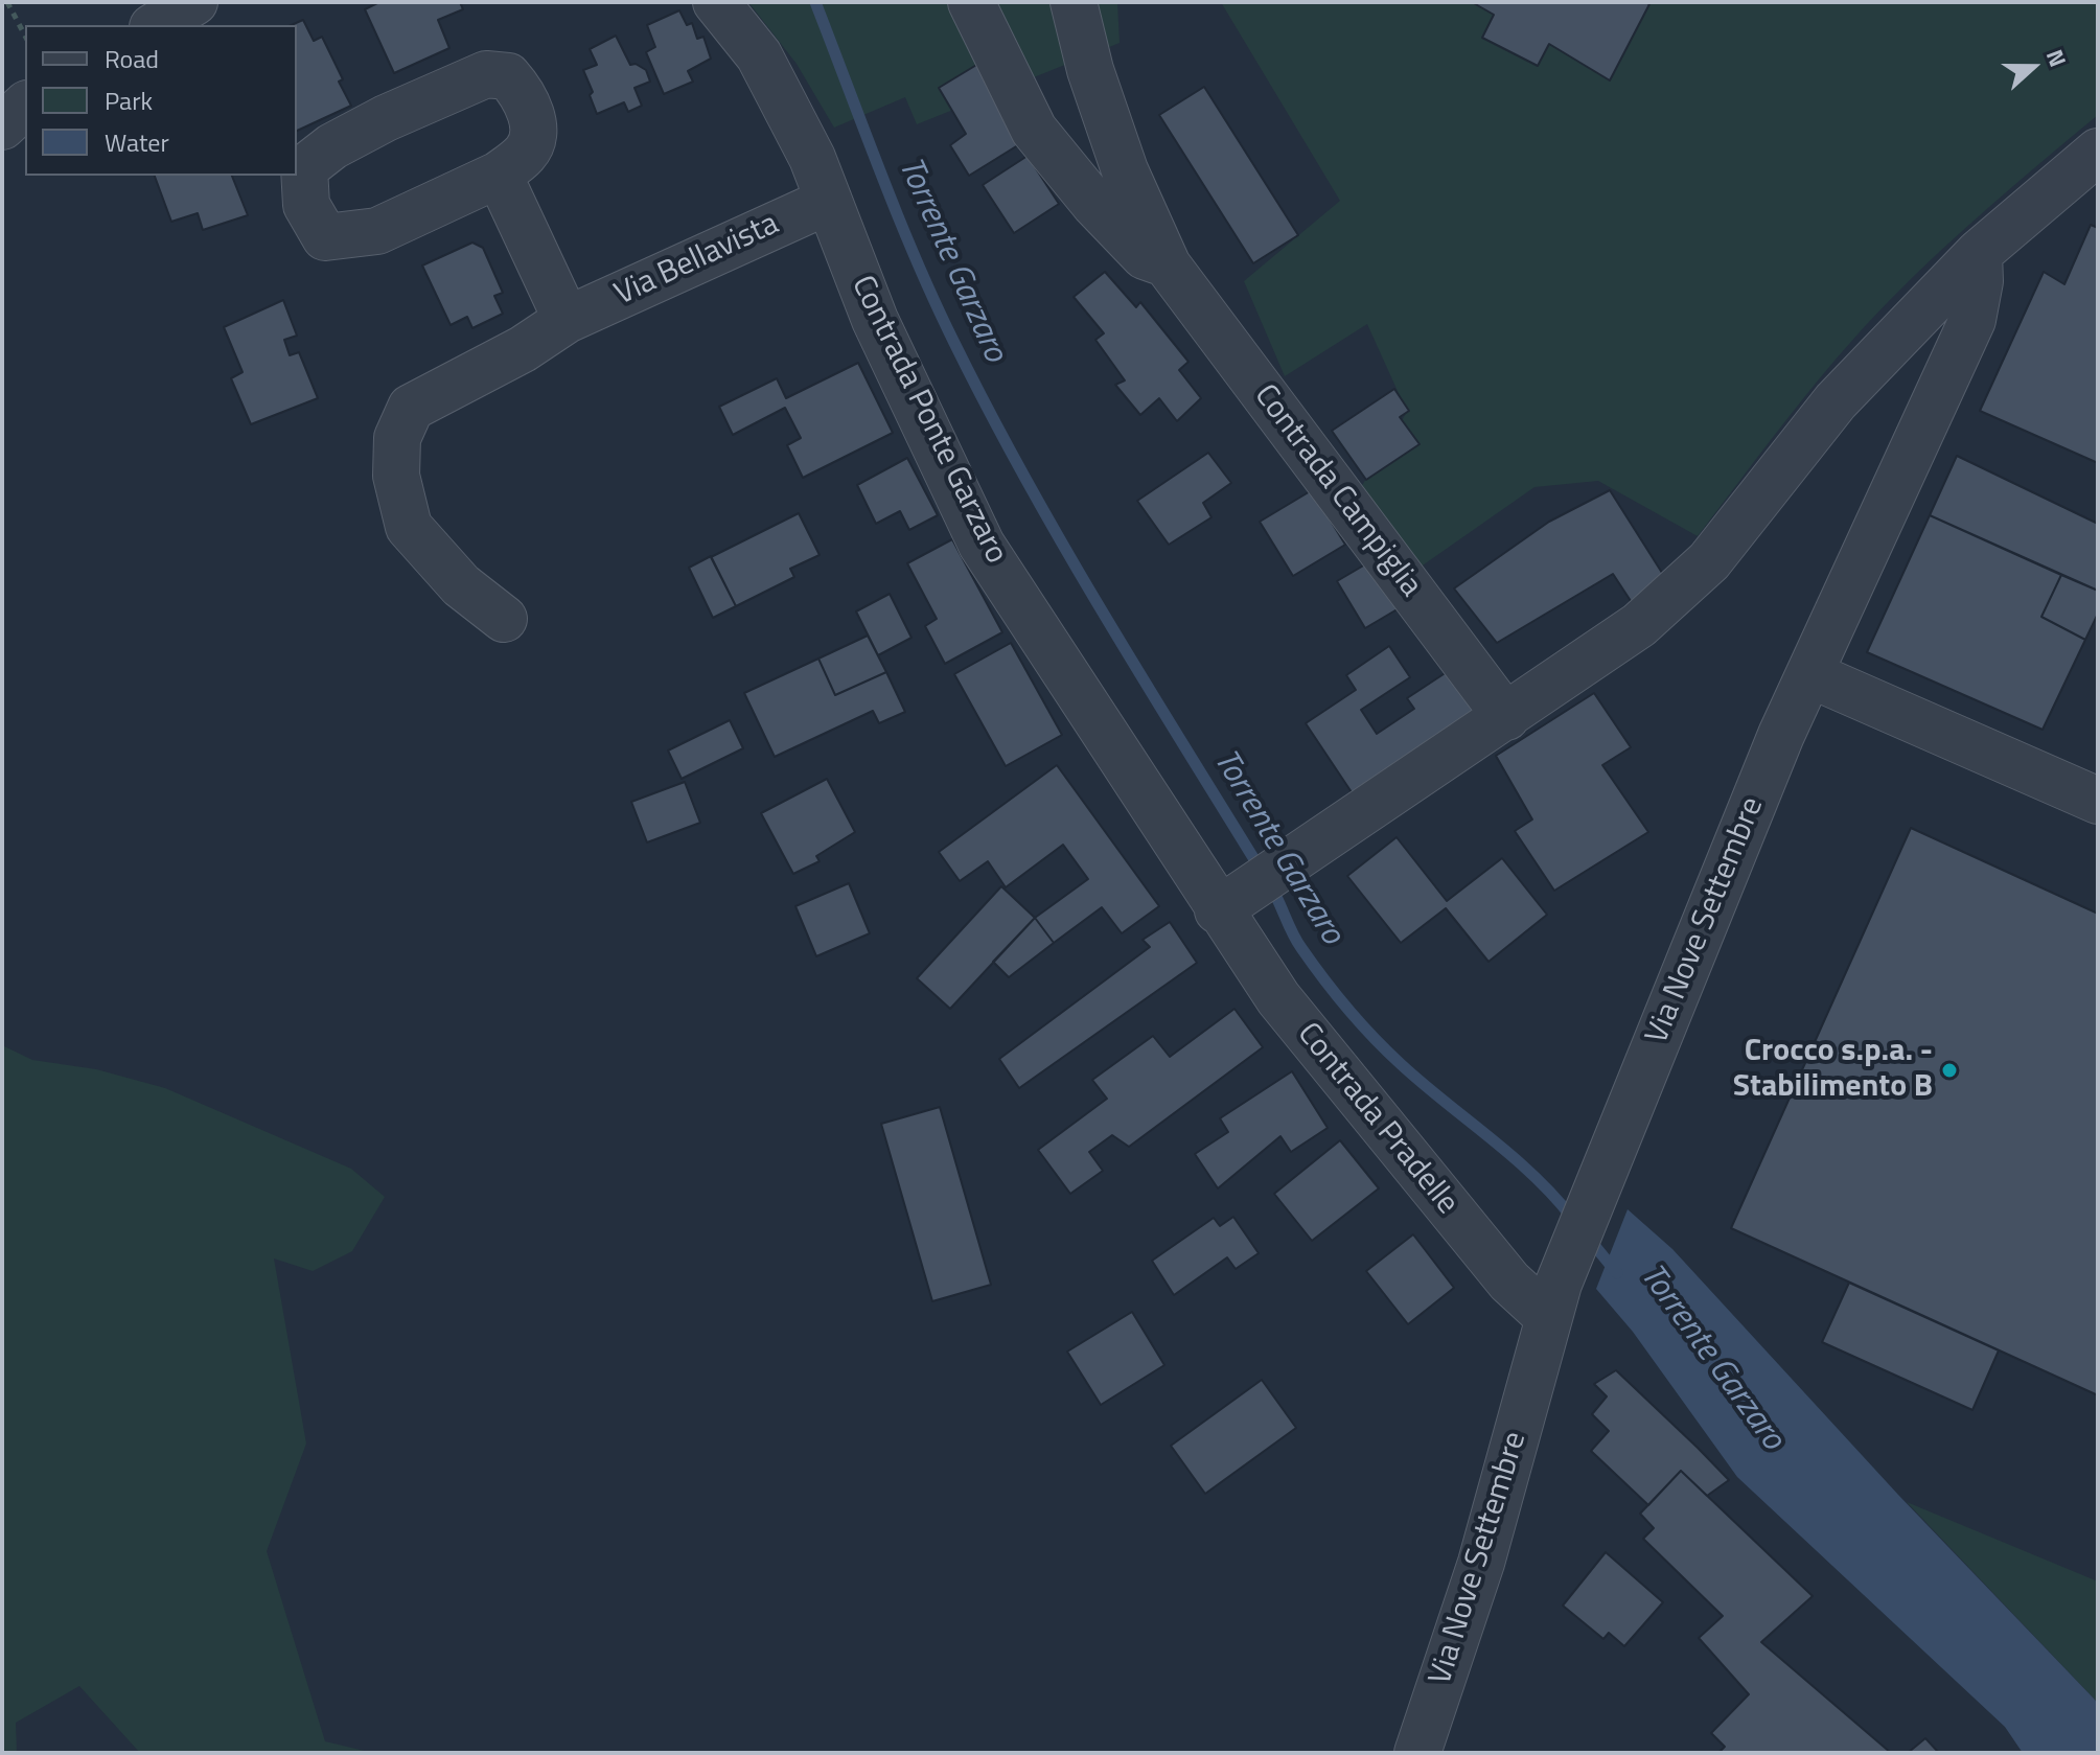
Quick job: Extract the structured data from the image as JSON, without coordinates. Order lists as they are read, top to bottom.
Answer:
{
  "streets": {
    "street": [
      "Via Bellavista",
      "Contrada Ponte Garzaro",
      "Contrada Campiglia",
      "Via Nove Settembre",
      "Contrada Pradelle"
    ]
  },
  "crossings": [
    ["Via Bellavista", "Contrada Ponte Garzaro"],
    ["Contrada Ponte Garzaro", "Contrada Pradelle"],
    ["Via Nove Settembre", "Contrada Pradelle"]
  ],
  "water": ["Torrente Garzaro"],
  "places": ["Crocco s.p.a. - Stabilimento B"],
  "legend": ["Road", "Park", "Water"],
  "north": "right"
}
